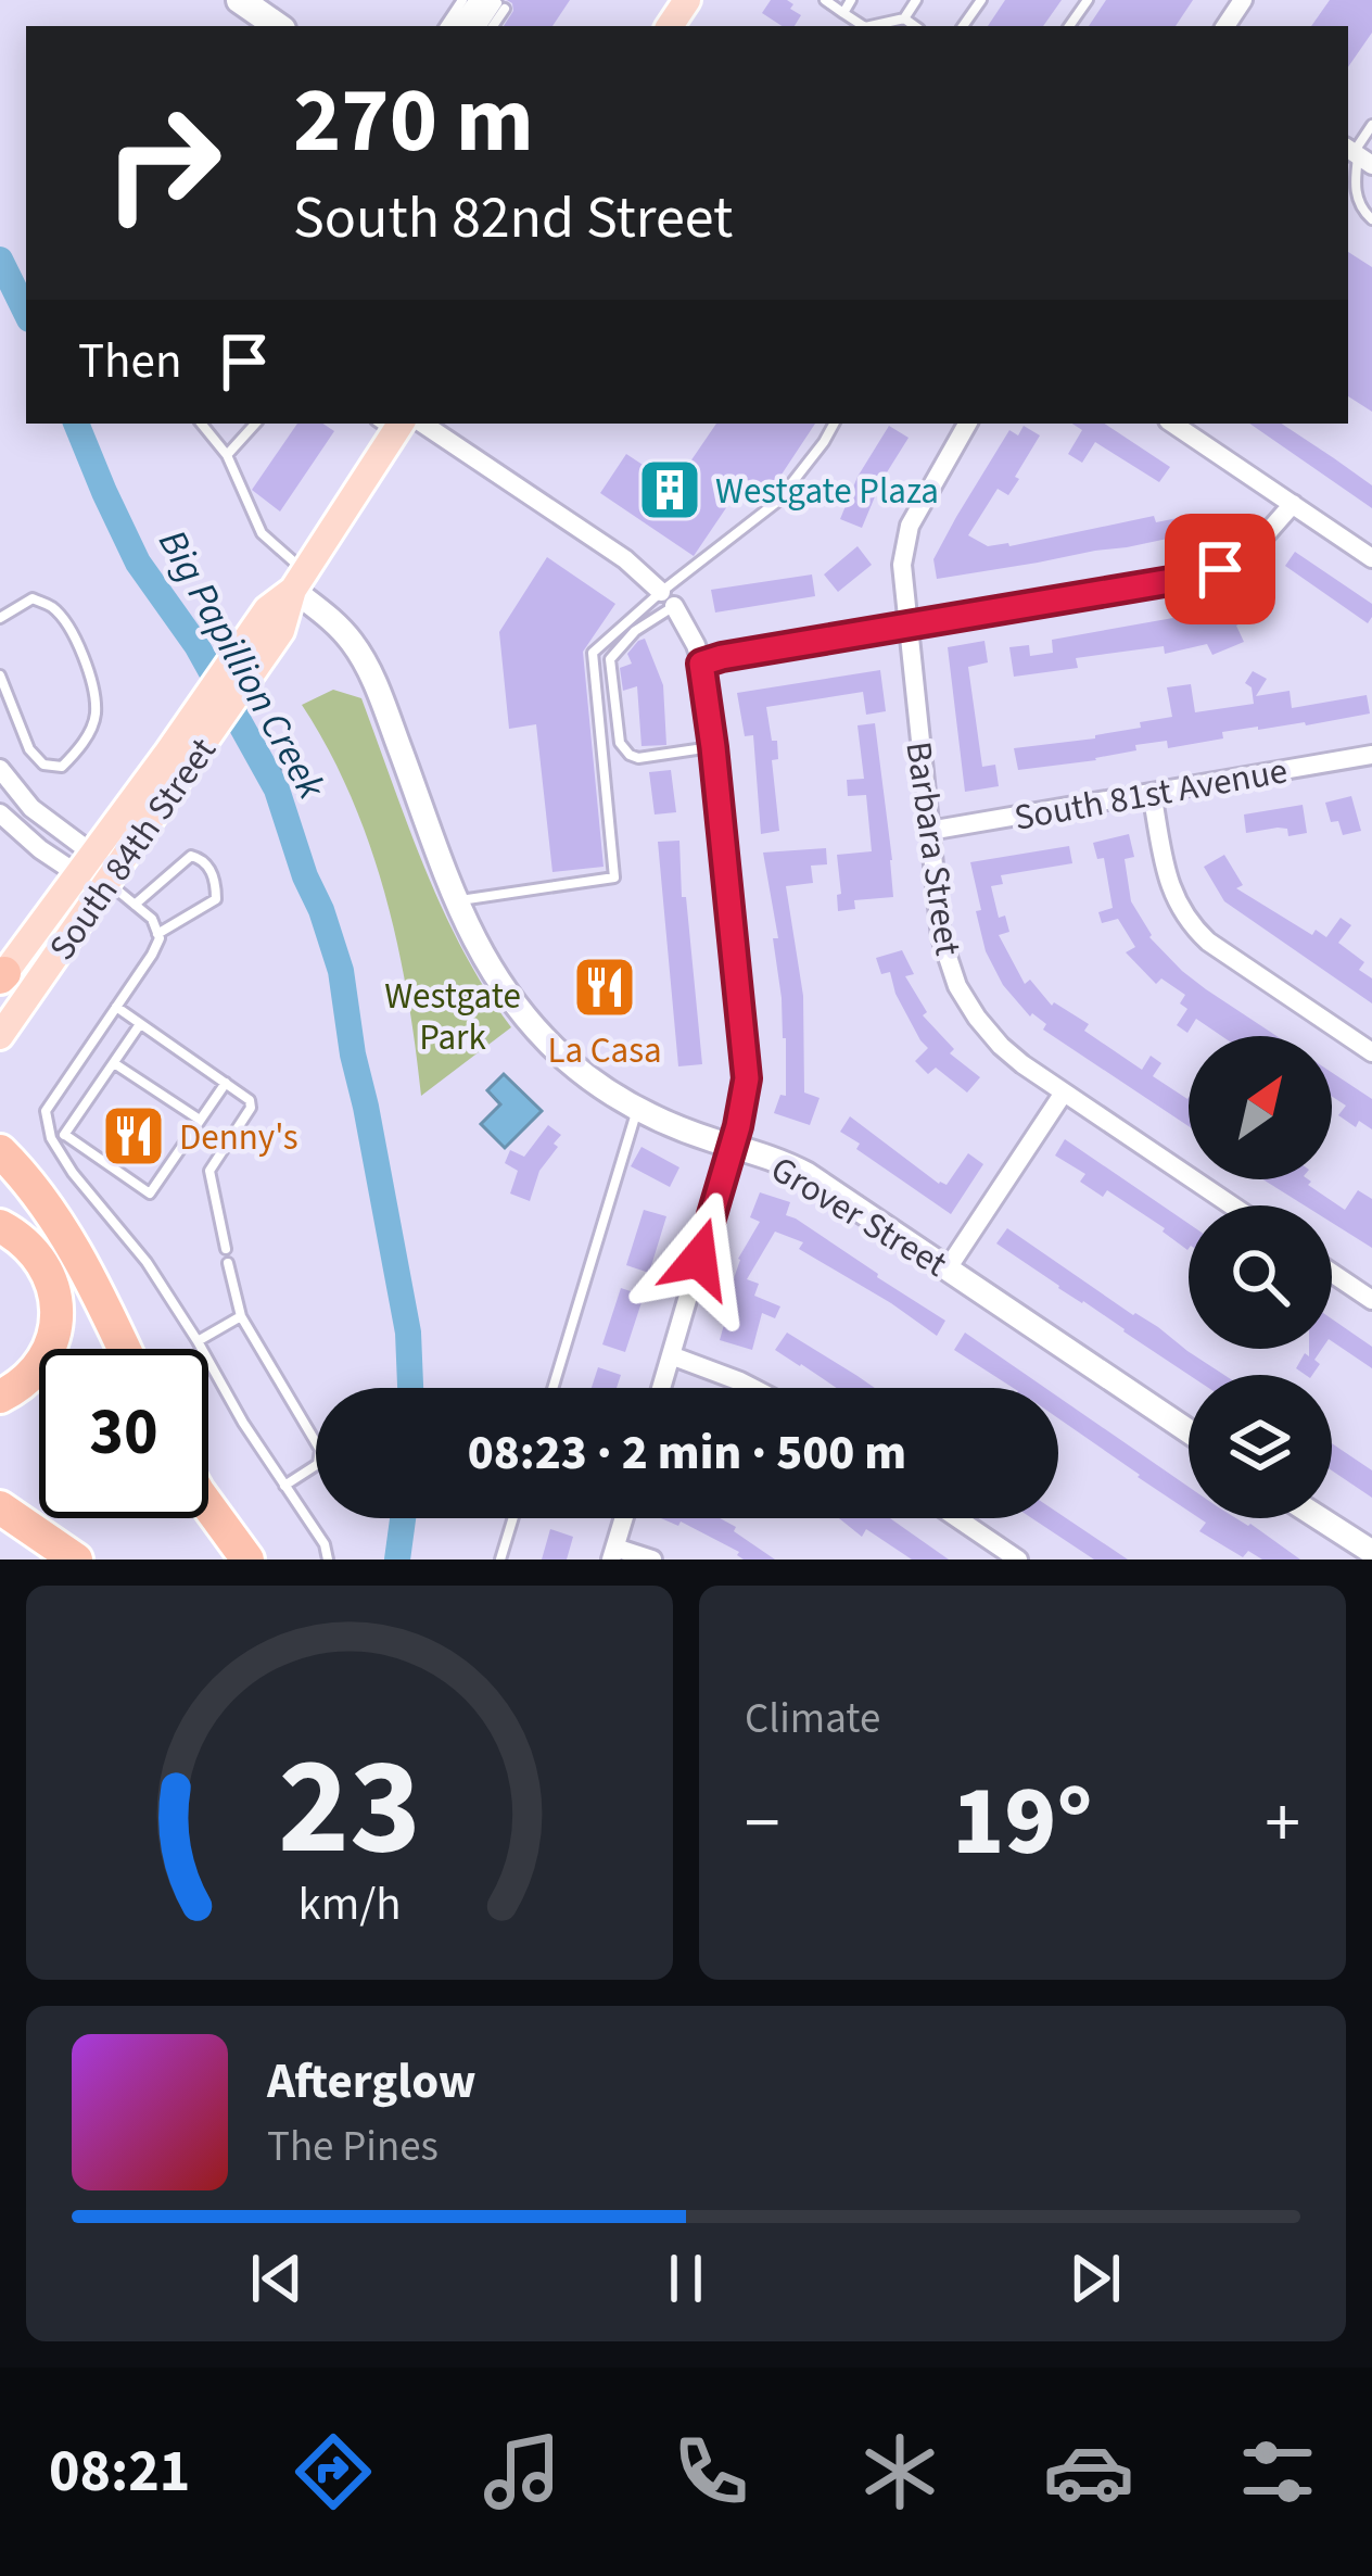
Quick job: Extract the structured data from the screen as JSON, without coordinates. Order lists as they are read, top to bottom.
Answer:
{
  "streets": {
    "main road": ["South 84th Street"],
    "street": ["South 81st Avenue", "Barbara Street", "Grover Street"]
  },
  "crossings": [
    ["South 81st Avenue", "Barbara Street"],
    ["South 84th Street", "Grover Street"]
  ],
  "water": ["Big Papillion Creek"],
  "parks": ["Westgate Park"],
  "places": {
    "building": ["Westgate Plaza"],
    "restaurant": ["La Casa", "Denny's"]
  },
  "north": "top right",
  "page": {
    "turn": ["270 m", "South 82nd Street"],
    "then": "Then",
    "limit": "30",
    "trip": "08:23 · 2 min · 500 m",
    "tile": "Climate",
    "heat": ["−", "19°", "+"],
    "song": ["Afterglow", "The Pines"],
    "tabs": "08:21",
    "gauge": ["23", "km/h"]
  }
}
